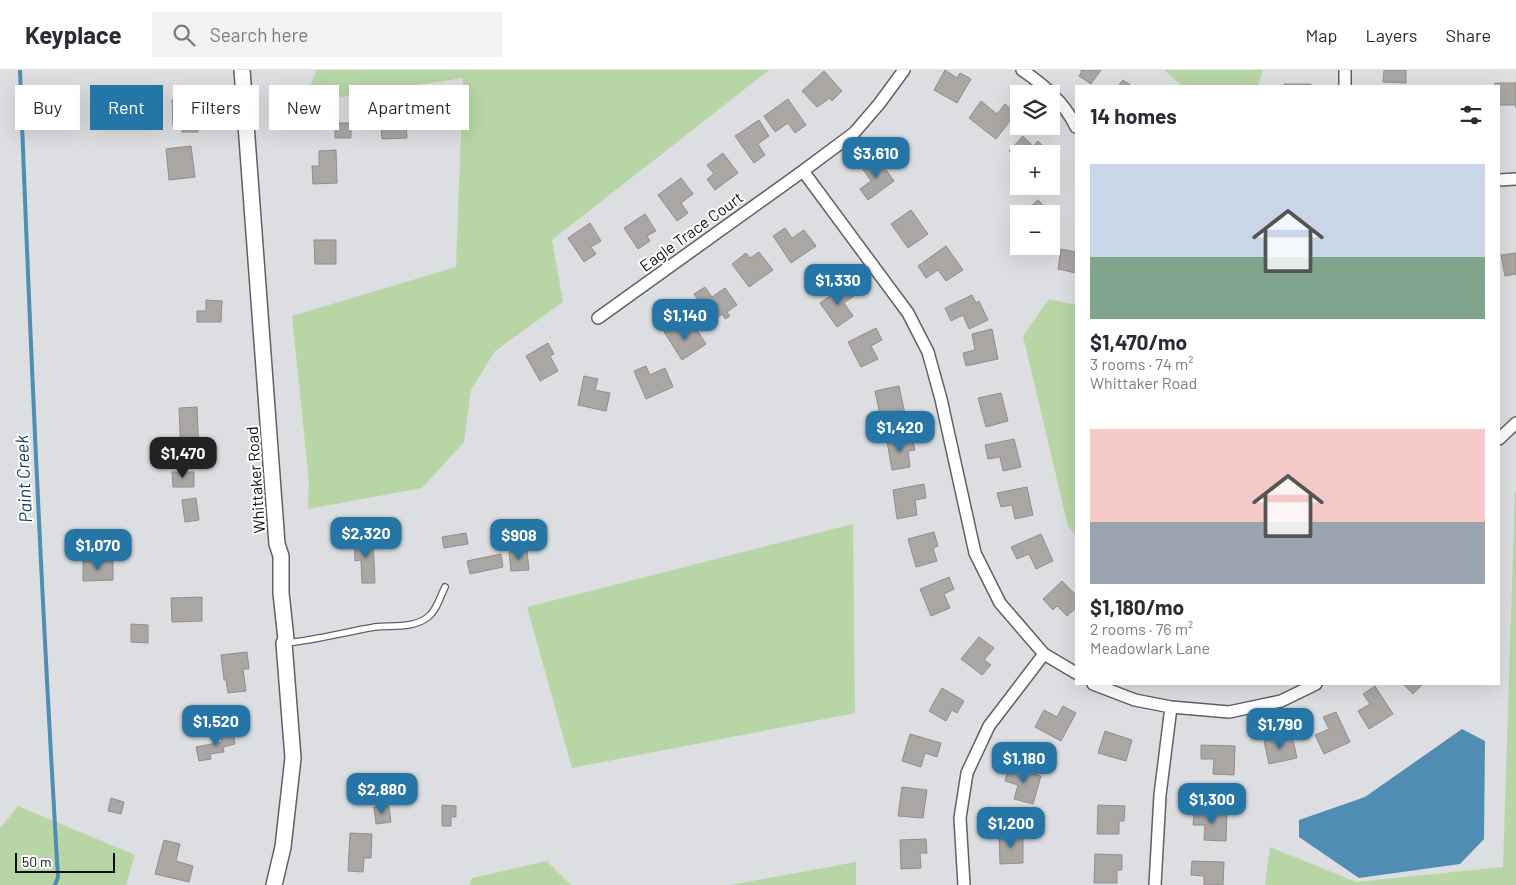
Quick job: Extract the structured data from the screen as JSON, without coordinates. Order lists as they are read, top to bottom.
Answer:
{
  "streets": {
    "main road": ["Whittaker Road"],
    "street": ["Eagle Trace Court"]
  },
  "water": ["Paint Creek"],
  "scale_bar": "50 m",
  "page": {
    "header": "Keyplace",
    "search": "Search here",
    "nav": ["Map", "Layers", "Share"],
    "map_buttons": ["+", "−"],
    "chip": [
      "Buy",
      "Rent",
      "Filters",
      "New",
      "Apartment"
    ],
    "heading": "14 homes",
    "price": [
      "$3,610",
      "$1,330",
      "$1,140",
      "$1,420",
      "$1,470",
      "$2,320",
      "$908",
      "$1,070",
      "$1,520",
      "$1,790",
      "$1,180",
      "$2,880",
      "$1,300",
      "$1,200"
    ],
    "list": [
      {
        "name": "$1,470/mo",
        "note": "3 rooms · 74 m² · Whittaker Road"
      },
      {
        "name": "$1,180/mo",
        "note": "2 rooms · 76 m² · Meadowlark Lane"
      }
    ],
    "scale": "50 m"
  }
}
